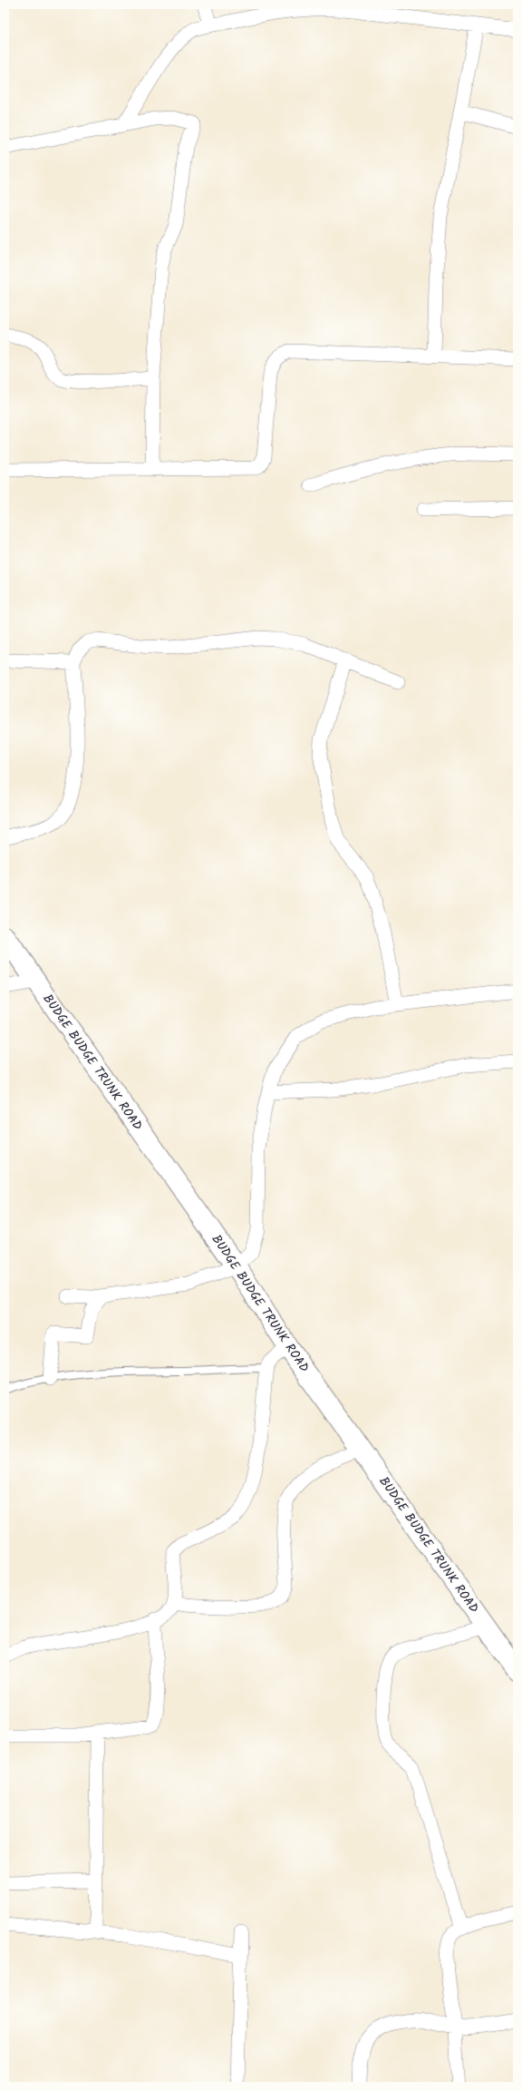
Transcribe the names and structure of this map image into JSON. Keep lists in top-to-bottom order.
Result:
{
  "streets": {
    "main road": ["BUDGE BUDGE TRUNK ROAD"]
  }
}
